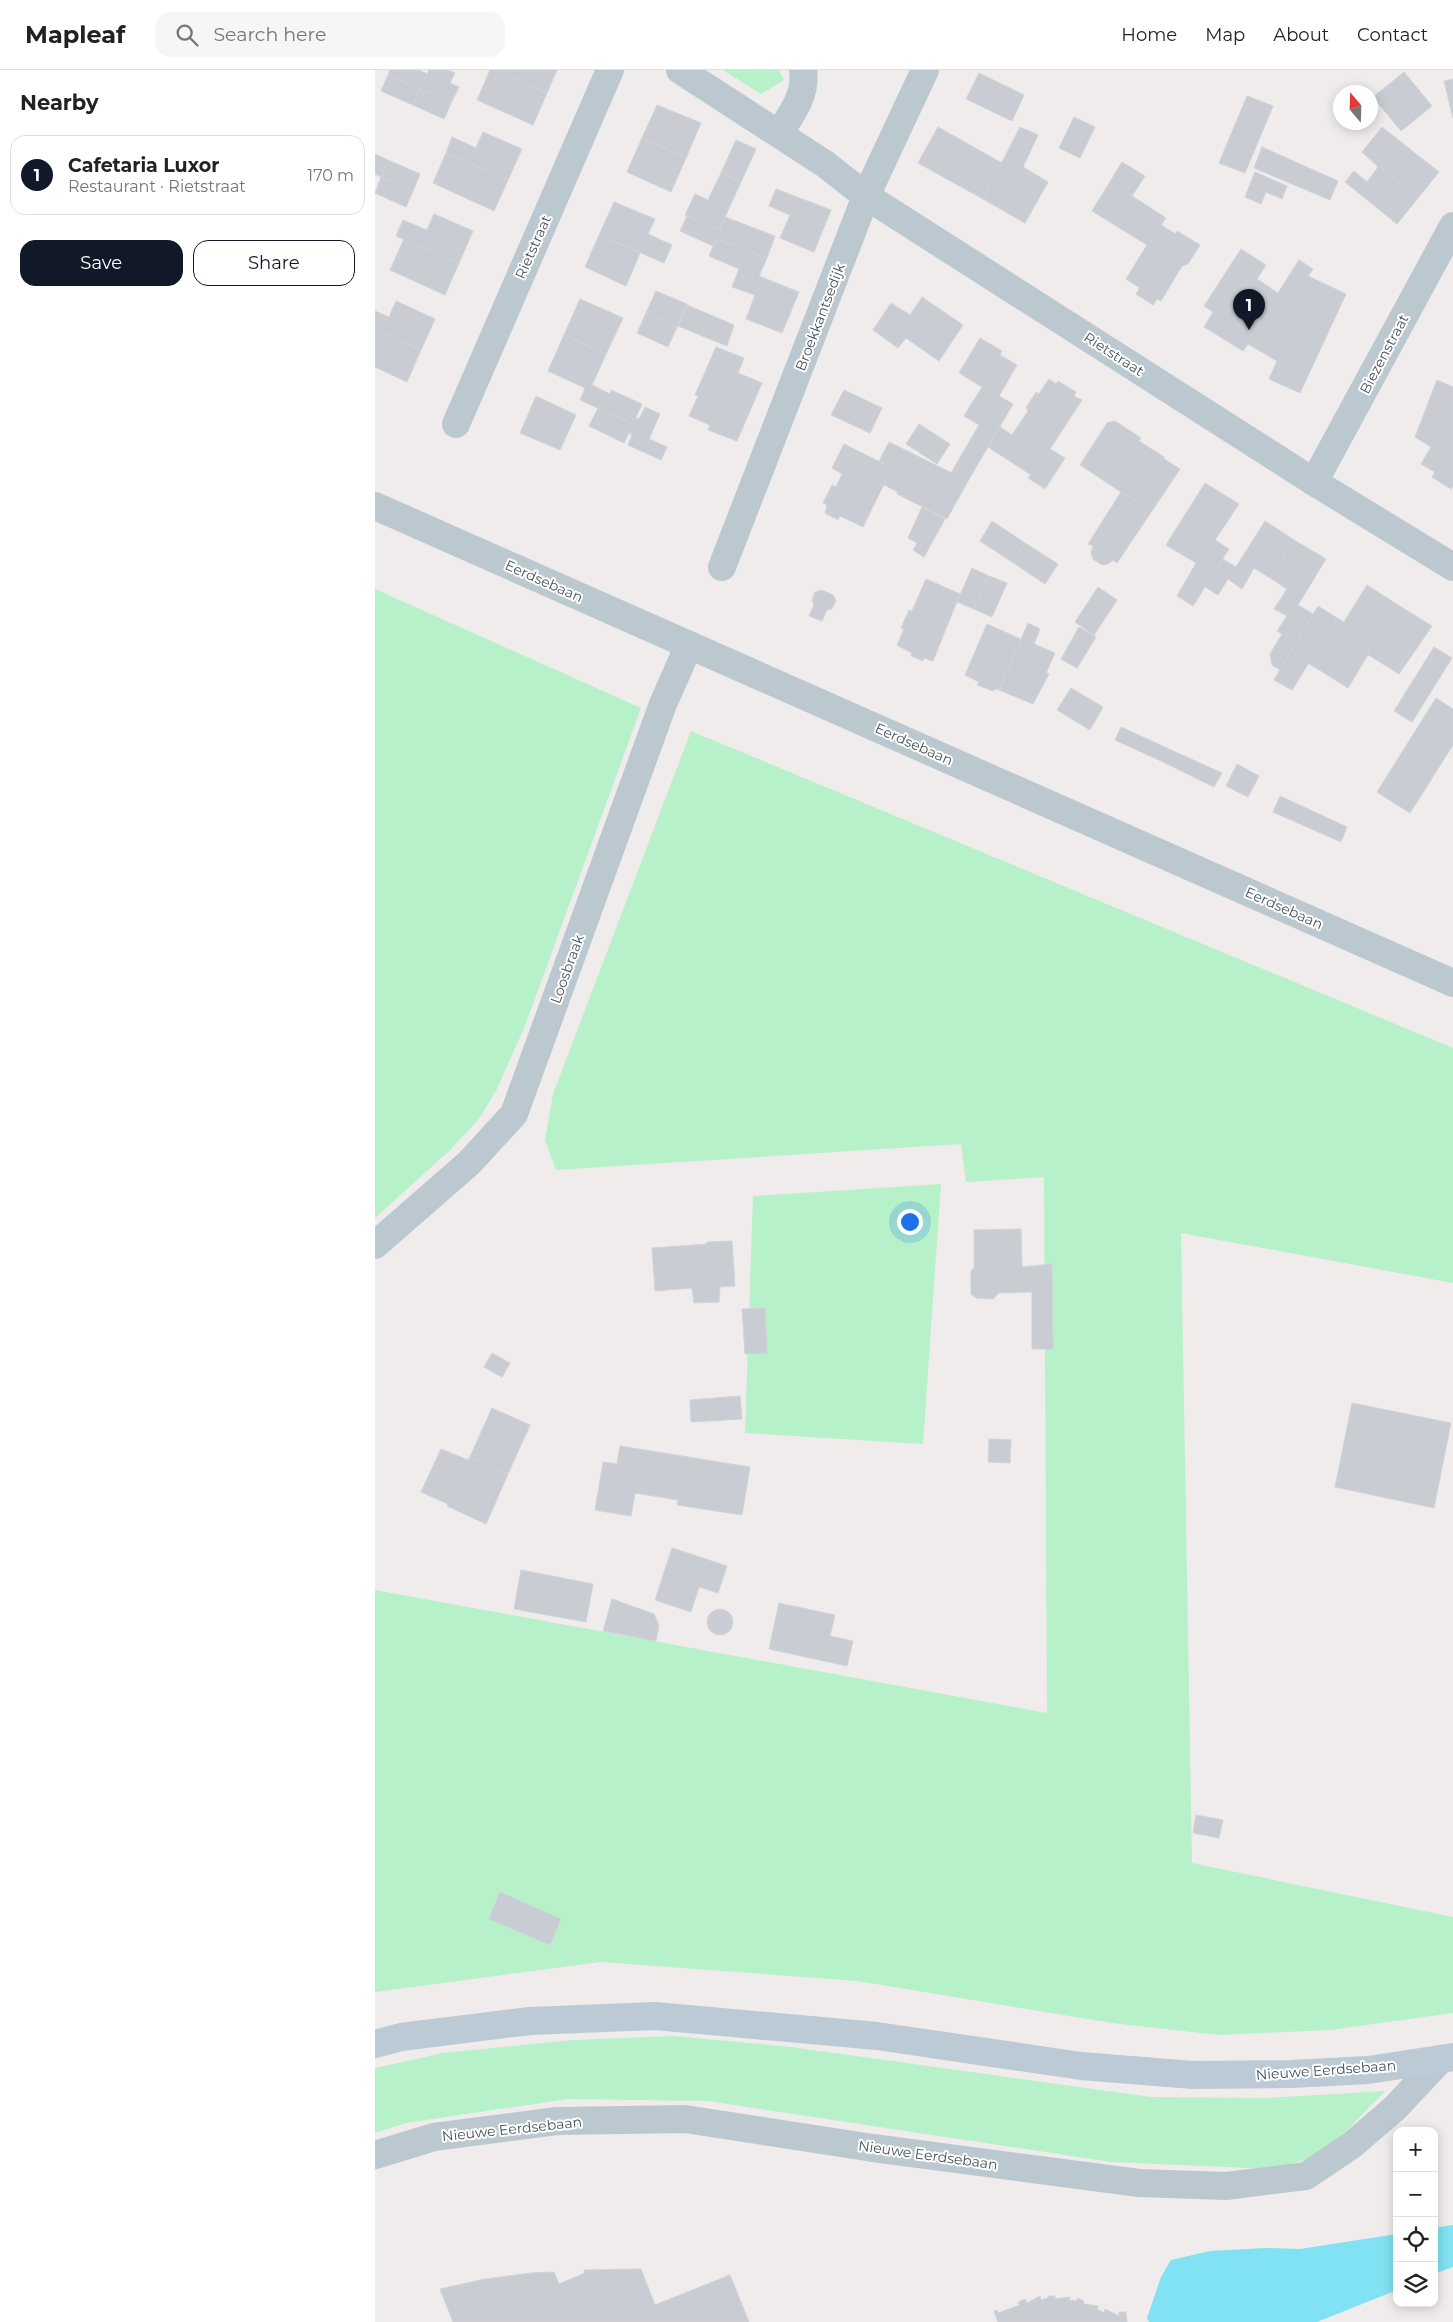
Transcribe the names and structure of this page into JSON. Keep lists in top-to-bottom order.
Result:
{
  "streets": {
    "main road": ["Nieuwe Eerdsebaan"],
    "street": [
      "Rietstraat",
      "Broekkantsedijk",
      "Biezenstraat",
      "Eerdsebaan",
      "Loosbraak"
    ]
  },
  "crossings": [
    ["Rietstraat", "Broekkantsedijk"],
    ["Rietstraat", "Biezenstraat"],
    ["Eerdsebaan", "Loosbraak"]
  ],
  "north": "top",
  "page": {
    "header": "Mapleaf",
    "search": "Search here",
    "nav": [
      "Home",
      "Map",
      "About",
      "Contact"
    ],
    "heading": "Nearby",
    "list": [
      {
        "mark": "1",
        "name": "Cafetaria Luxor",
        "note": "Restaurant · Rietstraat",
        "value": "170 m"
      }
    ],
    "buttons": ["Save", "Share"],
    "pins": "1",
    "map_buttons": ["+", "−"]
  }
}
